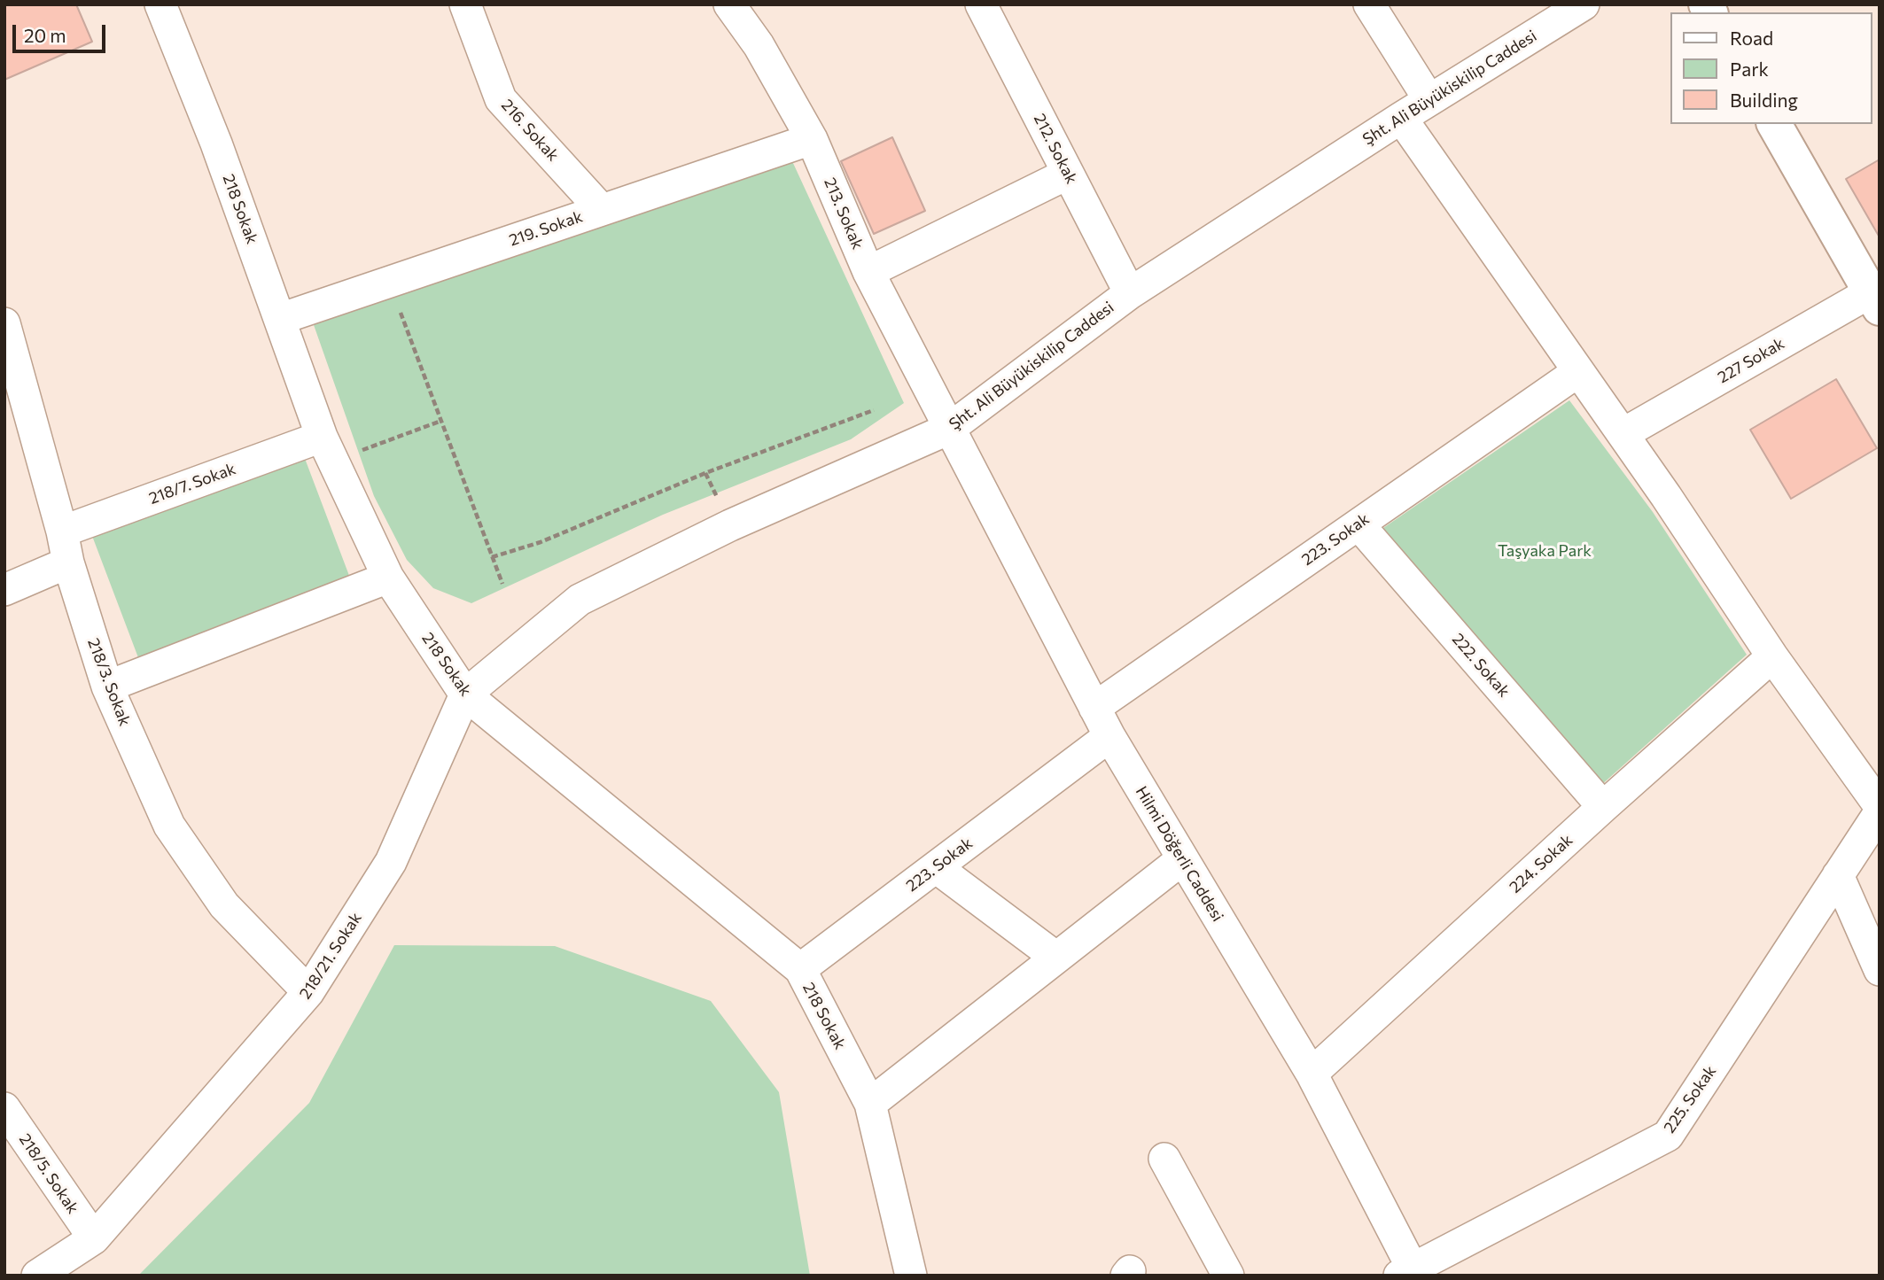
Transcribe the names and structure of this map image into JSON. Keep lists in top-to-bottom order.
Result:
{
  "streets": {
    "street": [
      "Şht. Ali Büyükiskilip Caddesi",
      "216. Sokak",
      "212. Sokak",
      "218 Sokak",
      "213. Sokak",
      "219. Sokak",
      "227 Sokak",
      "218/7. Sokak",
      "223. Sokak",
      "222. Sokak",
      "218/3. Sokak",
      "Hilmi Döğerli Caddesi",
      "224. Sokak",
      "218/21. Sokak",
      "225. Sokak",
      "218/5. Sokak"
    ]
  },
  "crossings": [
    ["Şht. Ali Büyükiskilip Caddesi", "212. Sokak"],
    ["Şht. Ali Büyükiskilip Caddesi", "218 Sokak"],
    ["Şht. Ali Büyükiskilip Caddesi", "213. Sokak"],
    ["Şht. Ali Büyükiskilip Caddesi", "Hilmi Döğerli Caddesi"],
    ["Şht. Ali Büyükiskilip Caddesi", "218/21. Sokak"],
    ["216. Sokak", "219. Sokak"],
    ["218 Sokak", "219. Sokak"],
    ["218 Sokak", "218/7. Sokak"],
    ["218 Sokak", "223. Sokak"],
    ["218 Sokak", "218/21. Sokak"],
    ["213. Sokak", "219. Sokak"],
    ["213. Sokak", "Hilmi Döğerli Caddesi"],
    ["218/7. Sokak", "218/3. Sokak"],
    ["223. Sokak", "222. Sokak"],
    ["223. Sokak", "Hilmi Döğerli Caddesi"],
    ["222. Sokak", "224. Sokak"],
    ["218/3. Sokak", "218/21. Sokak"],
    ["Hilmi Döğerli Caddesi", "224. Sokak"],
    ["Hilmi Döğerli Caddesi", "225. Sokak"],
    ["218/21. Sokak", "218/5. Sokak"]
  ],
  "parks": ["Taşyaka Park"],
  "legend": ["Road", "Park", "Building"],
  "scale_bar": "20 m"
}
